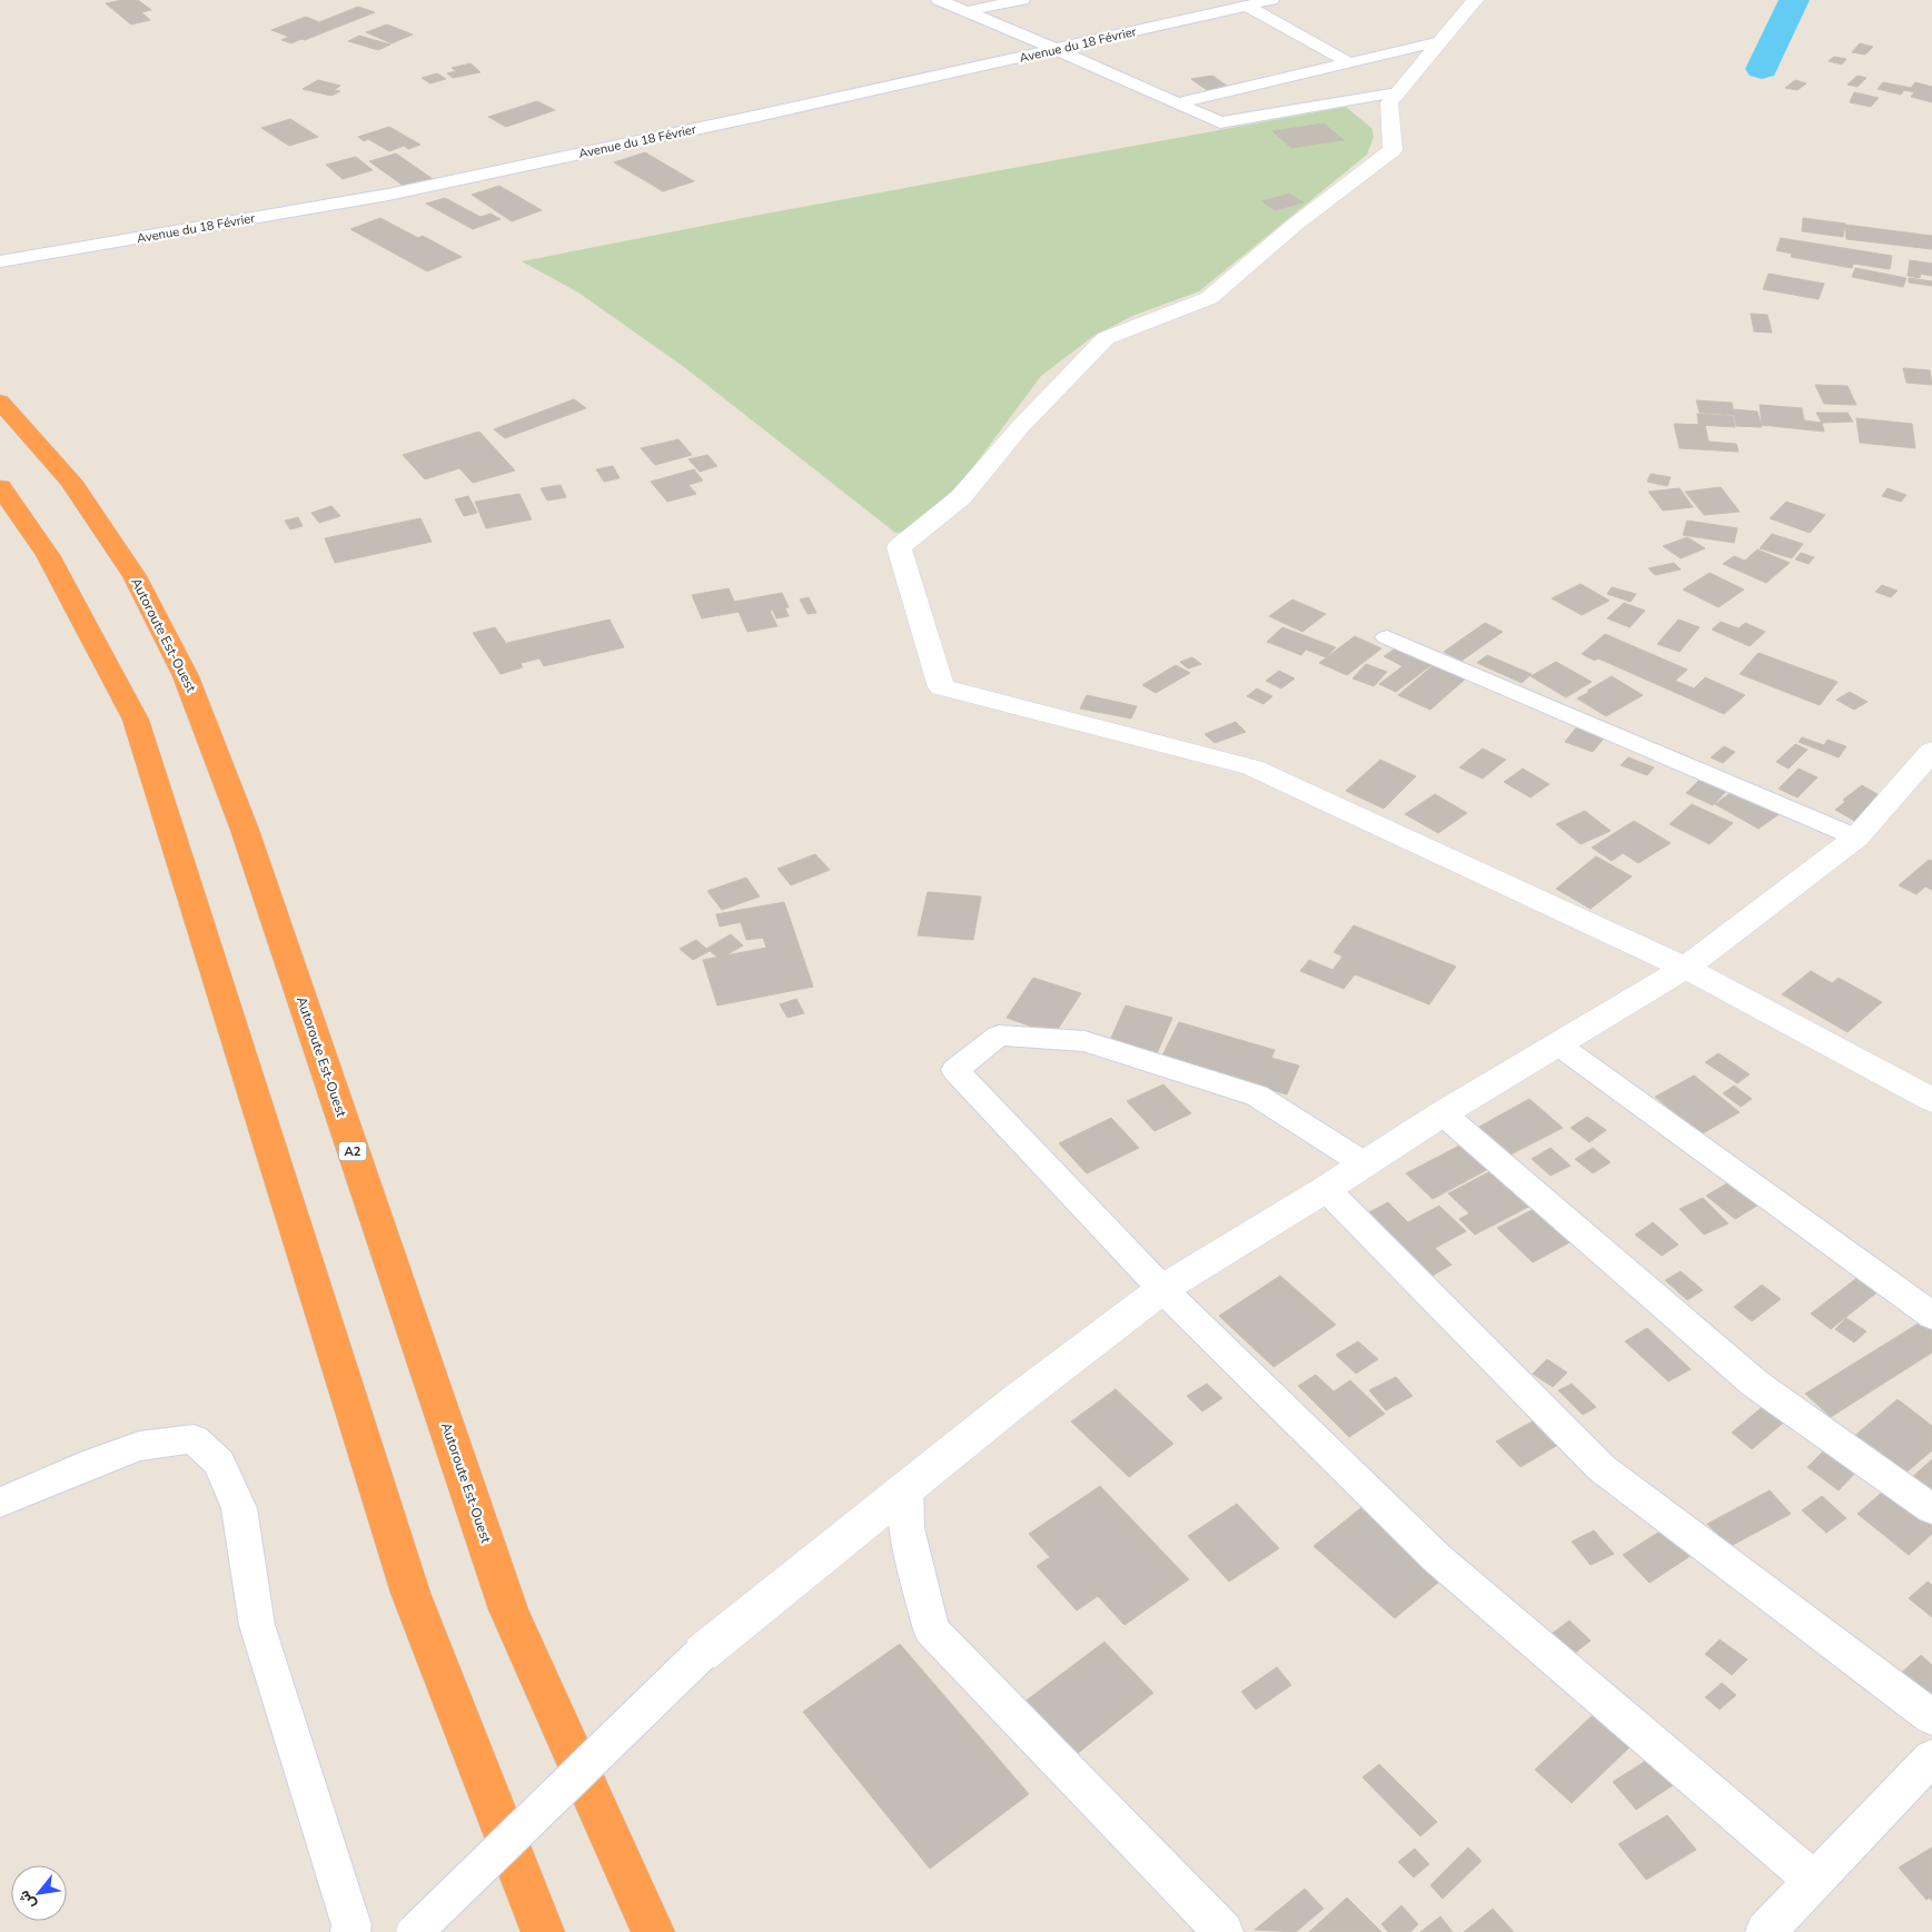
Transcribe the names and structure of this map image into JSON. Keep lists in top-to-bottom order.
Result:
{
  "streets": {
    "highway": ["Autoroute Est-Ouest", "A2"],
    "street": ["Avenue du 18 Février"]
  },
  "north": "bottom left"
}
